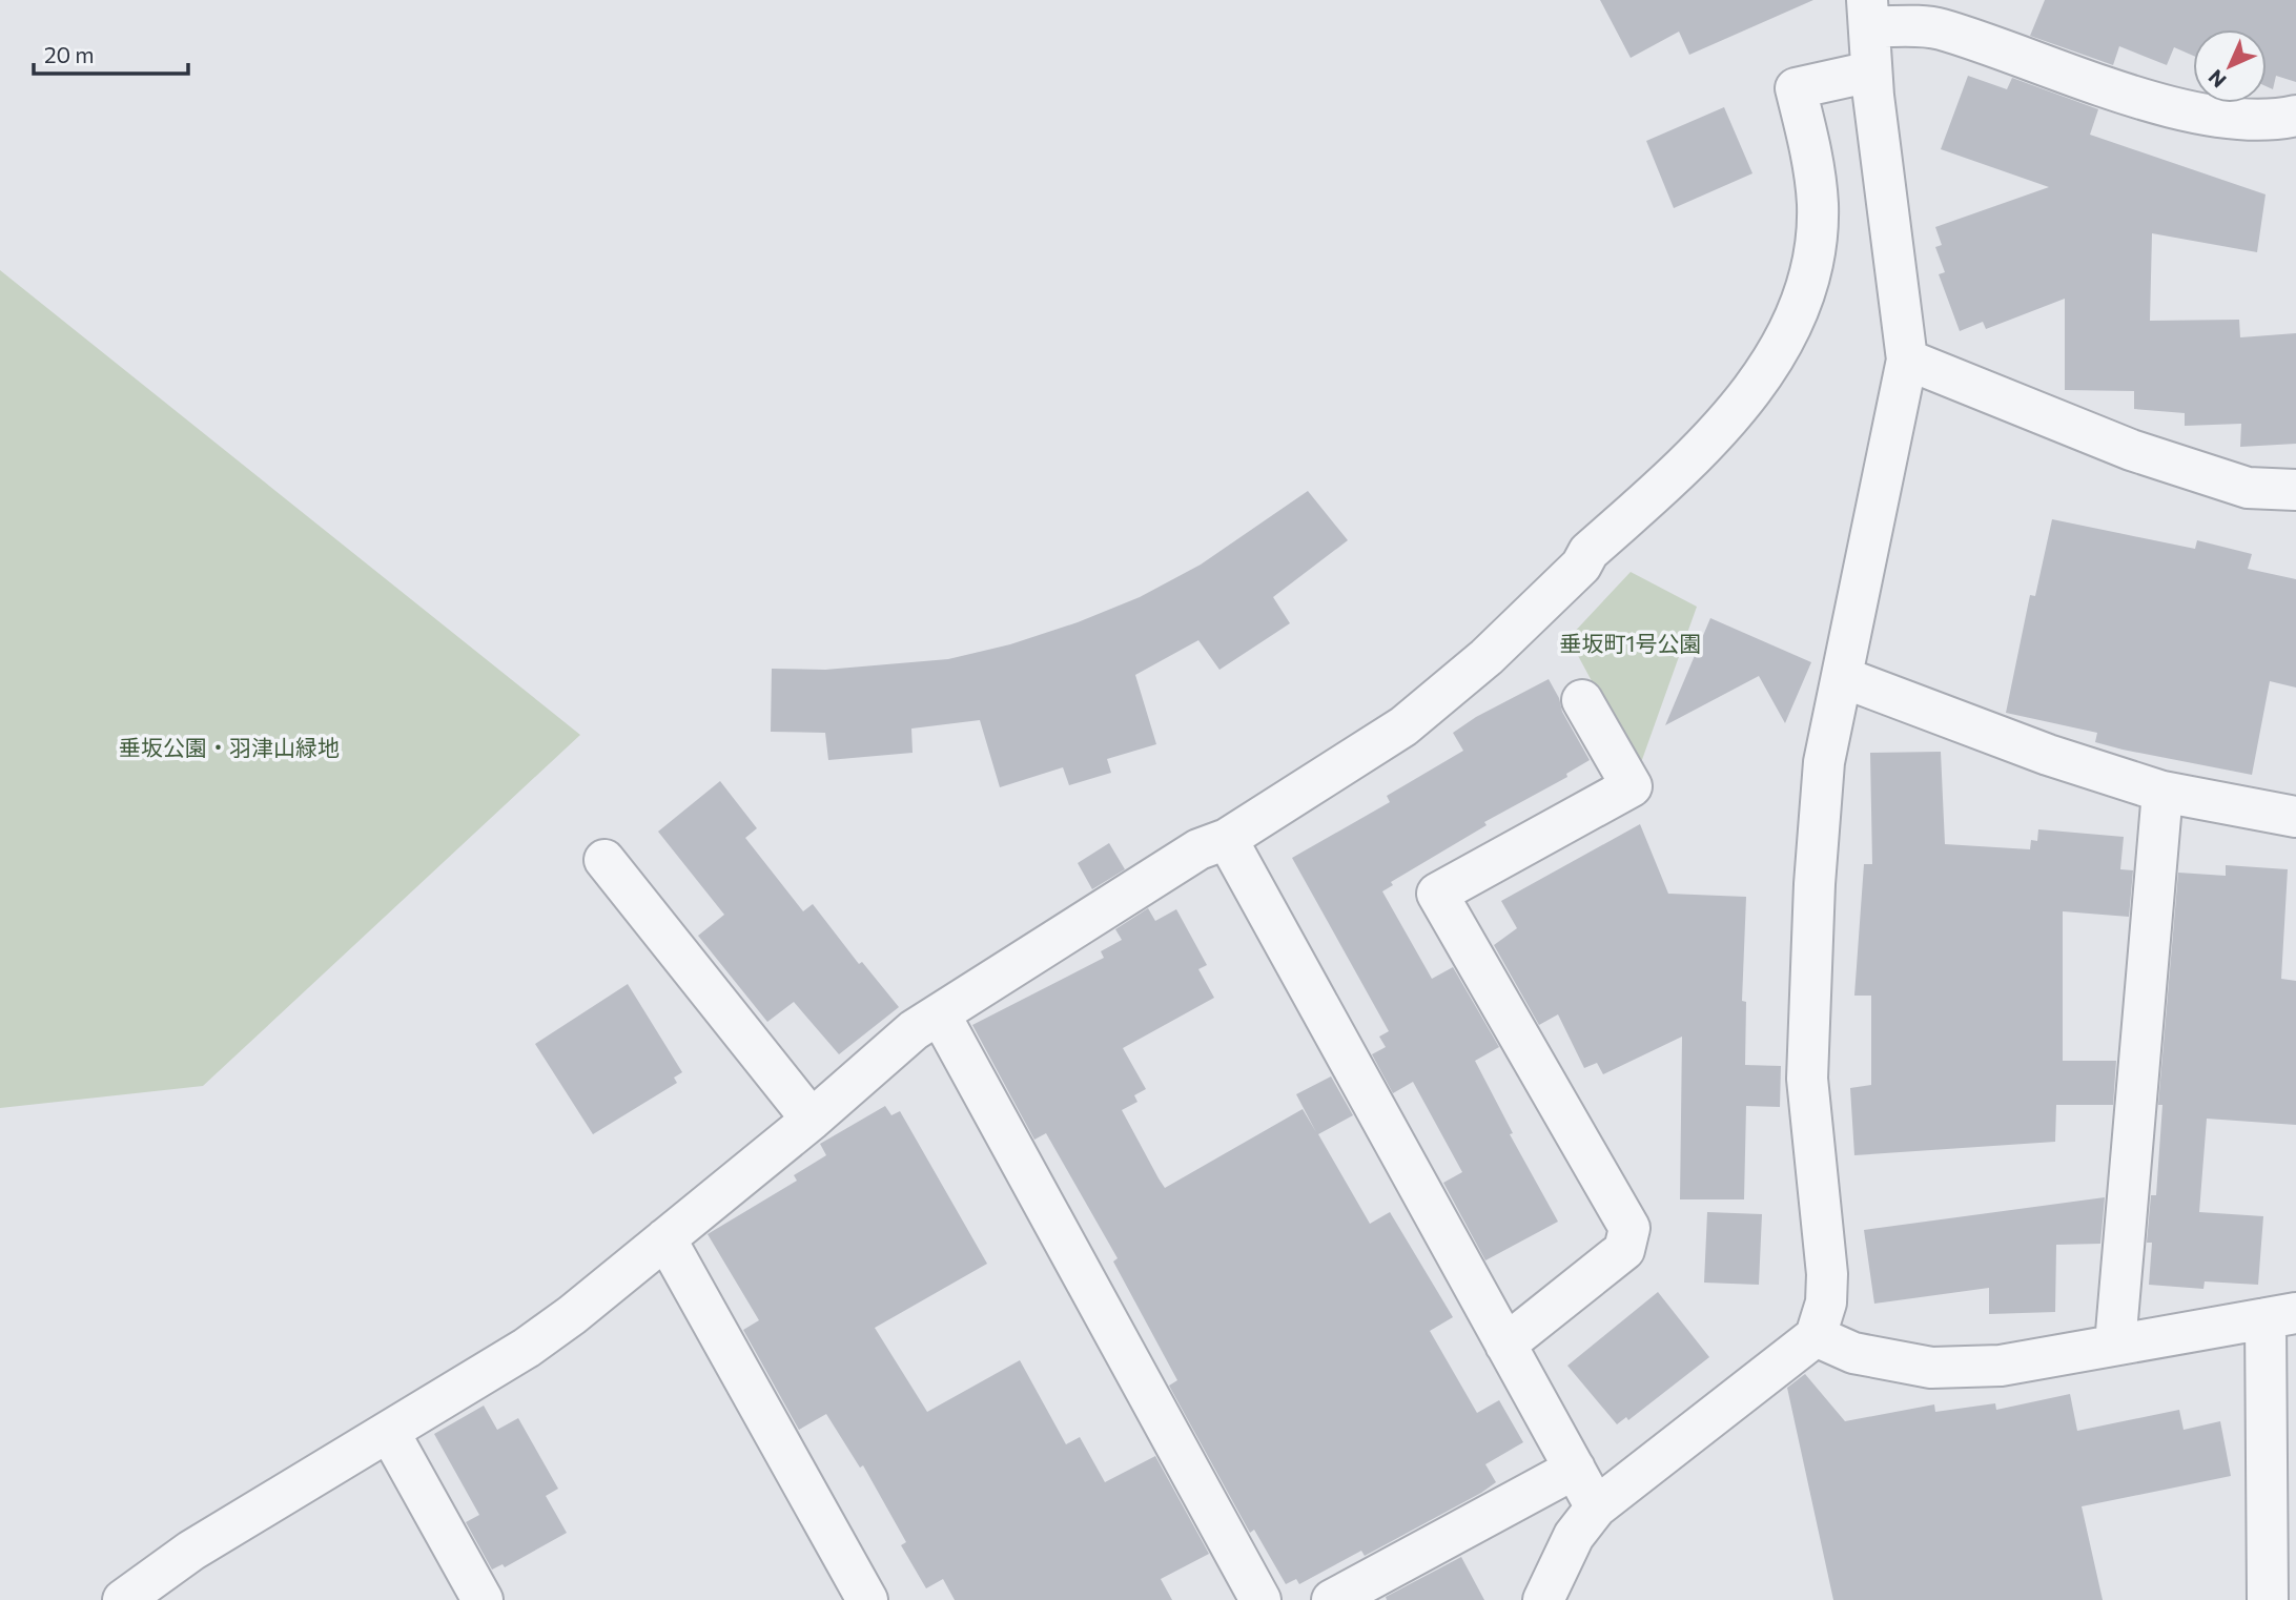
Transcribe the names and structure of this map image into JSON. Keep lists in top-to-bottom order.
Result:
{
  "parks": ["垂坂町1号公園", "垂坂公園・羽津山緑地"],
  "scale_bar": "20 m",
  "north": "bottom left"
}
